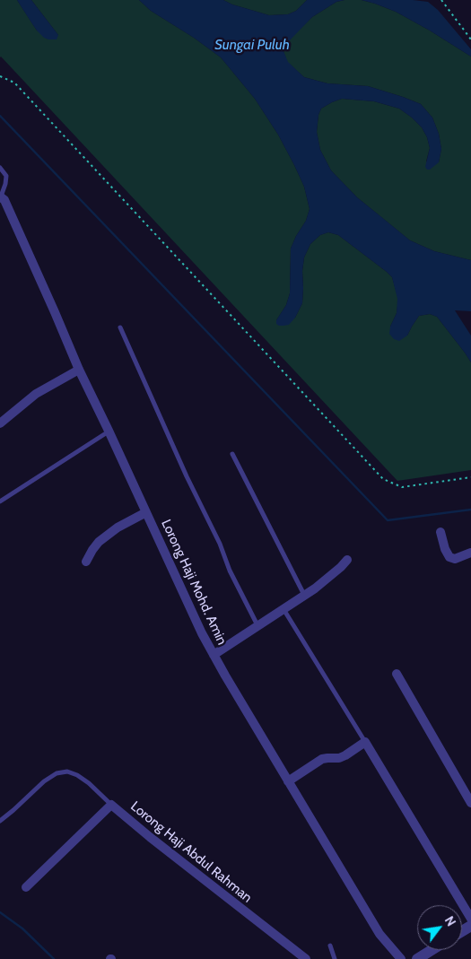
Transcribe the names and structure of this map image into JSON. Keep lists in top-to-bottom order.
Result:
{
  "streets": {
    "street": ["Lorong Haji Mohd. Amin", "Lorong Haji Abdul Rahman"]
  },
  "water": ["Sungai Puluh"],
  "north": "top right"
}
